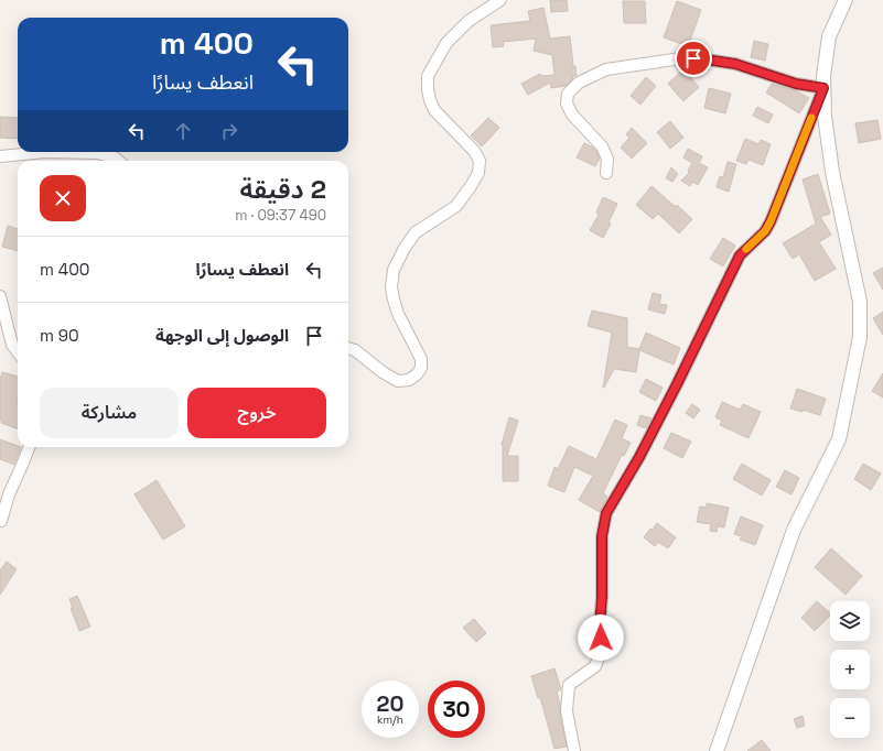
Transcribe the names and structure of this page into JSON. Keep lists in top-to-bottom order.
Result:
{
  "page": {
    "turn": ["400 m", "انعطف يسارًا"],
    "heading": ["2 دقيقة", "490 m · 09:37"],
    "list": [
      {
        "name": "انعطف يسارًا",
        "value": "400 m"
      },
      {
        "name": "الوصول إلى الوجهة",
        "value": "90 m"
      }
    ],
    "buttons": ["خروج", "مشاركة"],
    "map_buttons": ["+", "−"],
    "speed": "20 km/h",
    "limit": "30"
  }
}
